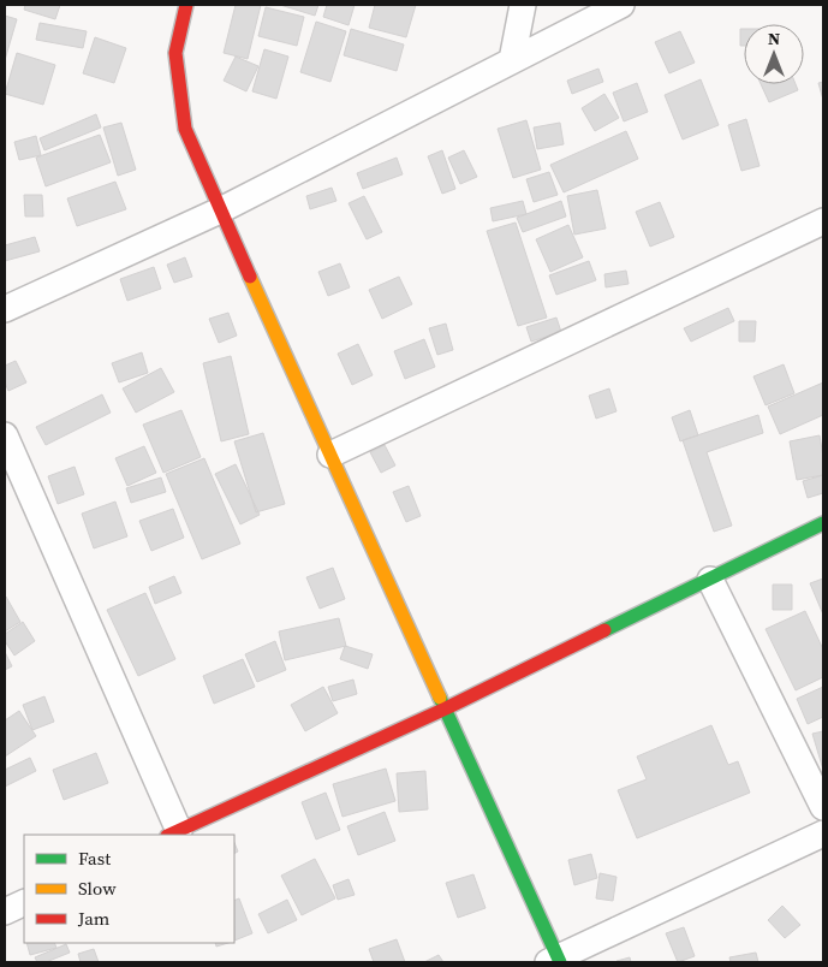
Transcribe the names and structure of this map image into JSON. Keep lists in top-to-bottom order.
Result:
{
  "legend": ["Fast", "Slow", "Jam"],
  "north": "top"
}
